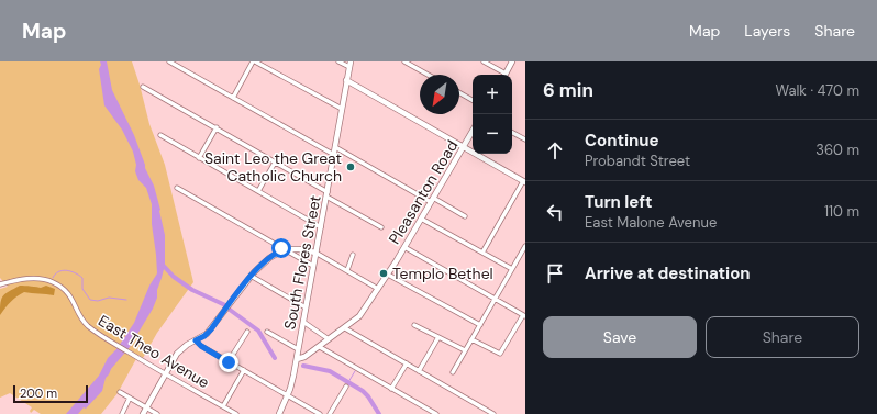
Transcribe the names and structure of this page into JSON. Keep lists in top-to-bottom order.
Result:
{
  "streets": {
    "main road": ["Pleasanton Road", "South Flores Street"],
    "street": ["East Theo Avenue"]
  },
  "crossings": [
    ["Pleasanton Road", "South Flores Street"]
  ],
  "places": ["Saint Leo the Great Catholic Church", "Templo Bethel"],
  "scale_bar": "200 m",
  "north": "bottom left",
  "page": {
    "header": "Map",
    "nav": ["Map", "Layers", "Share"],
    "heading": ["6 min", "Walk · 470 m"],
    "map_buttons": ["+", "−"],
    "list": [
      ["Continue", "Probandt Street", "360 m"],
      ["Turn left", "East Malone Avenue", "110 m"],
      "Arrive at destination"
    ],
    "buttons": ["Save", "Share"],
    "scale": "200 m"
  }
}
